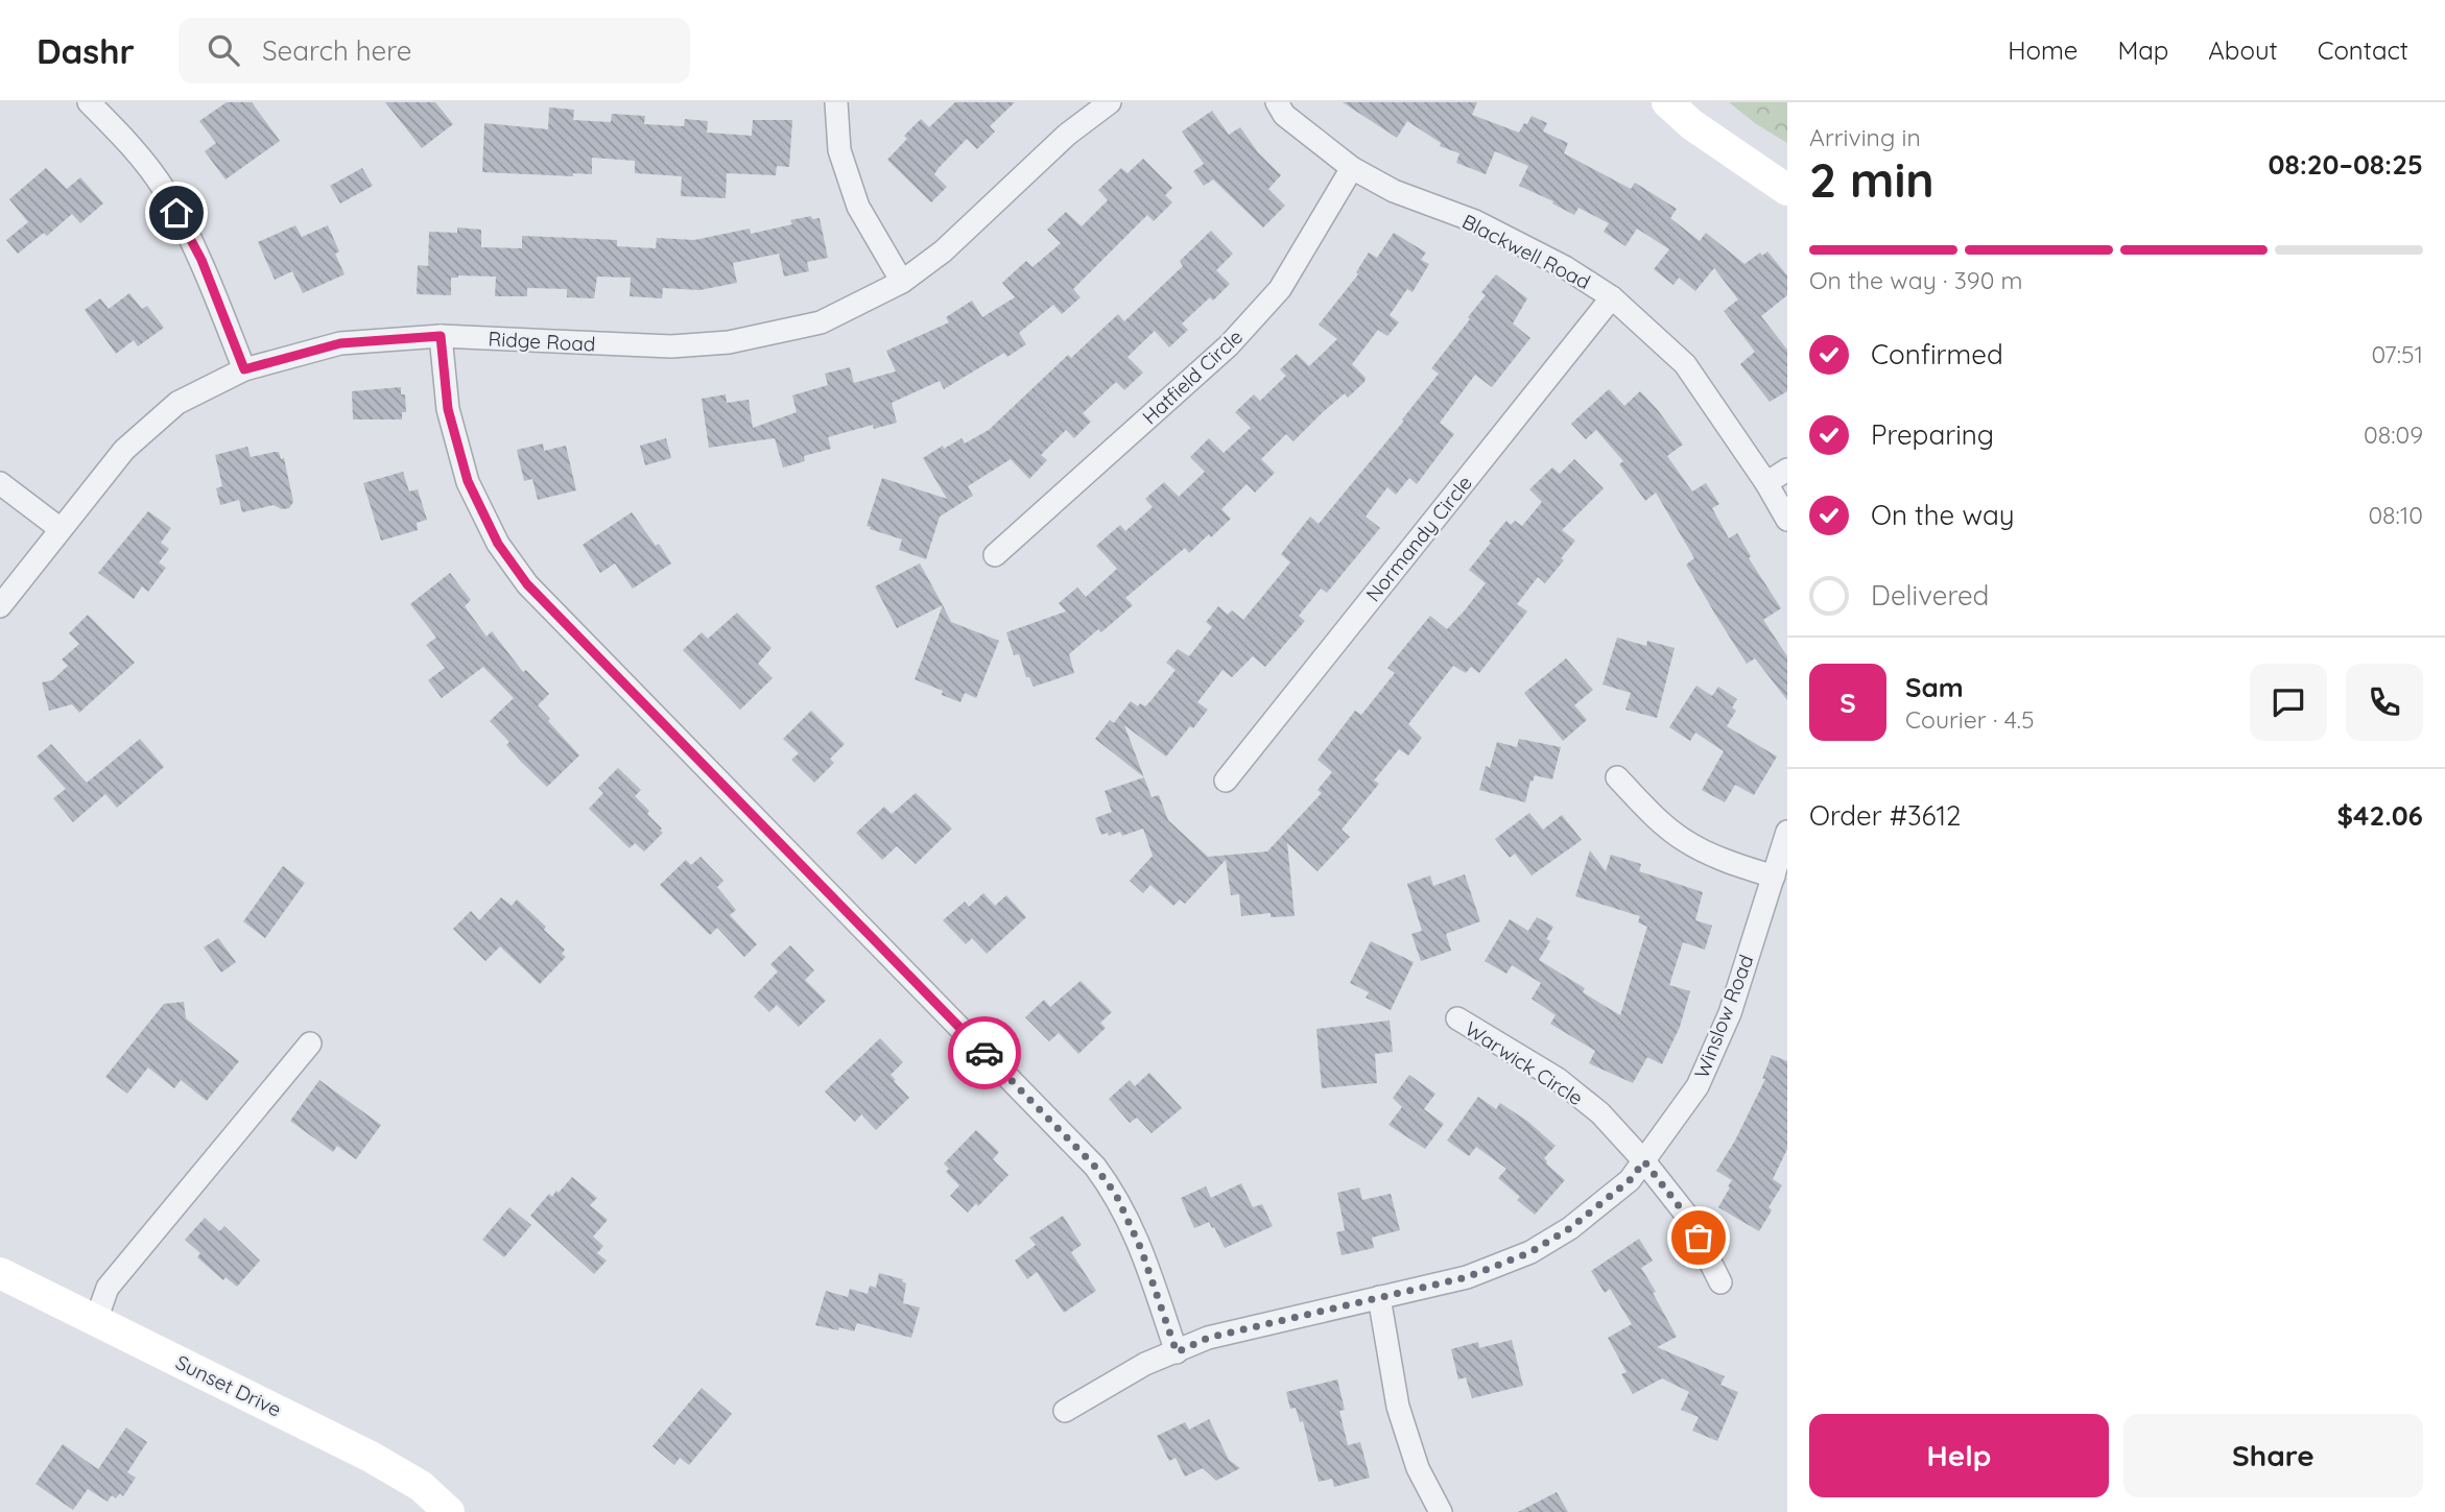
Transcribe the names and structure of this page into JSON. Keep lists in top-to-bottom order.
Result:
{
  "streets": {
    "main road": ["Sunset Drive"],
    "street": [
      "Blackwell Road",
      "Ridge Road",
      "Hatfield Circle",
      "Normandy Circle",
      "Winslow Road",
      "Warwick Circle"
    ]
  },
  "crossings": [
    ["Blackwell Road", "Hatfield Circle"],
    ["Blackwell Road", "Normandy Circle"],
    ["Winslow Road", "Warwick Circle"]
  ],
  "page": {
    "header": "Dashr",
    "search": "Search here",
    "nav": [
      "Home",
      "Map",
      "About",
      "Contact"
    ],
    "heading": ["2 min", "Arriving in", "08:20–08:25"],
    "panel": [
      "Sam",
      "Courier · 4.5",
      "Order #3612",
      "$42.06"
    ],
    "bar": "On the way · 390 m",
    "list": [
      ["Confirmed", "07:51"],
      ["Preparing", "08:09"],
      ["On the way", "08:10"],
      "Delivered"
    ],
    "round": "S",
    "buttons": ["Help", "Share"]
  }
}
